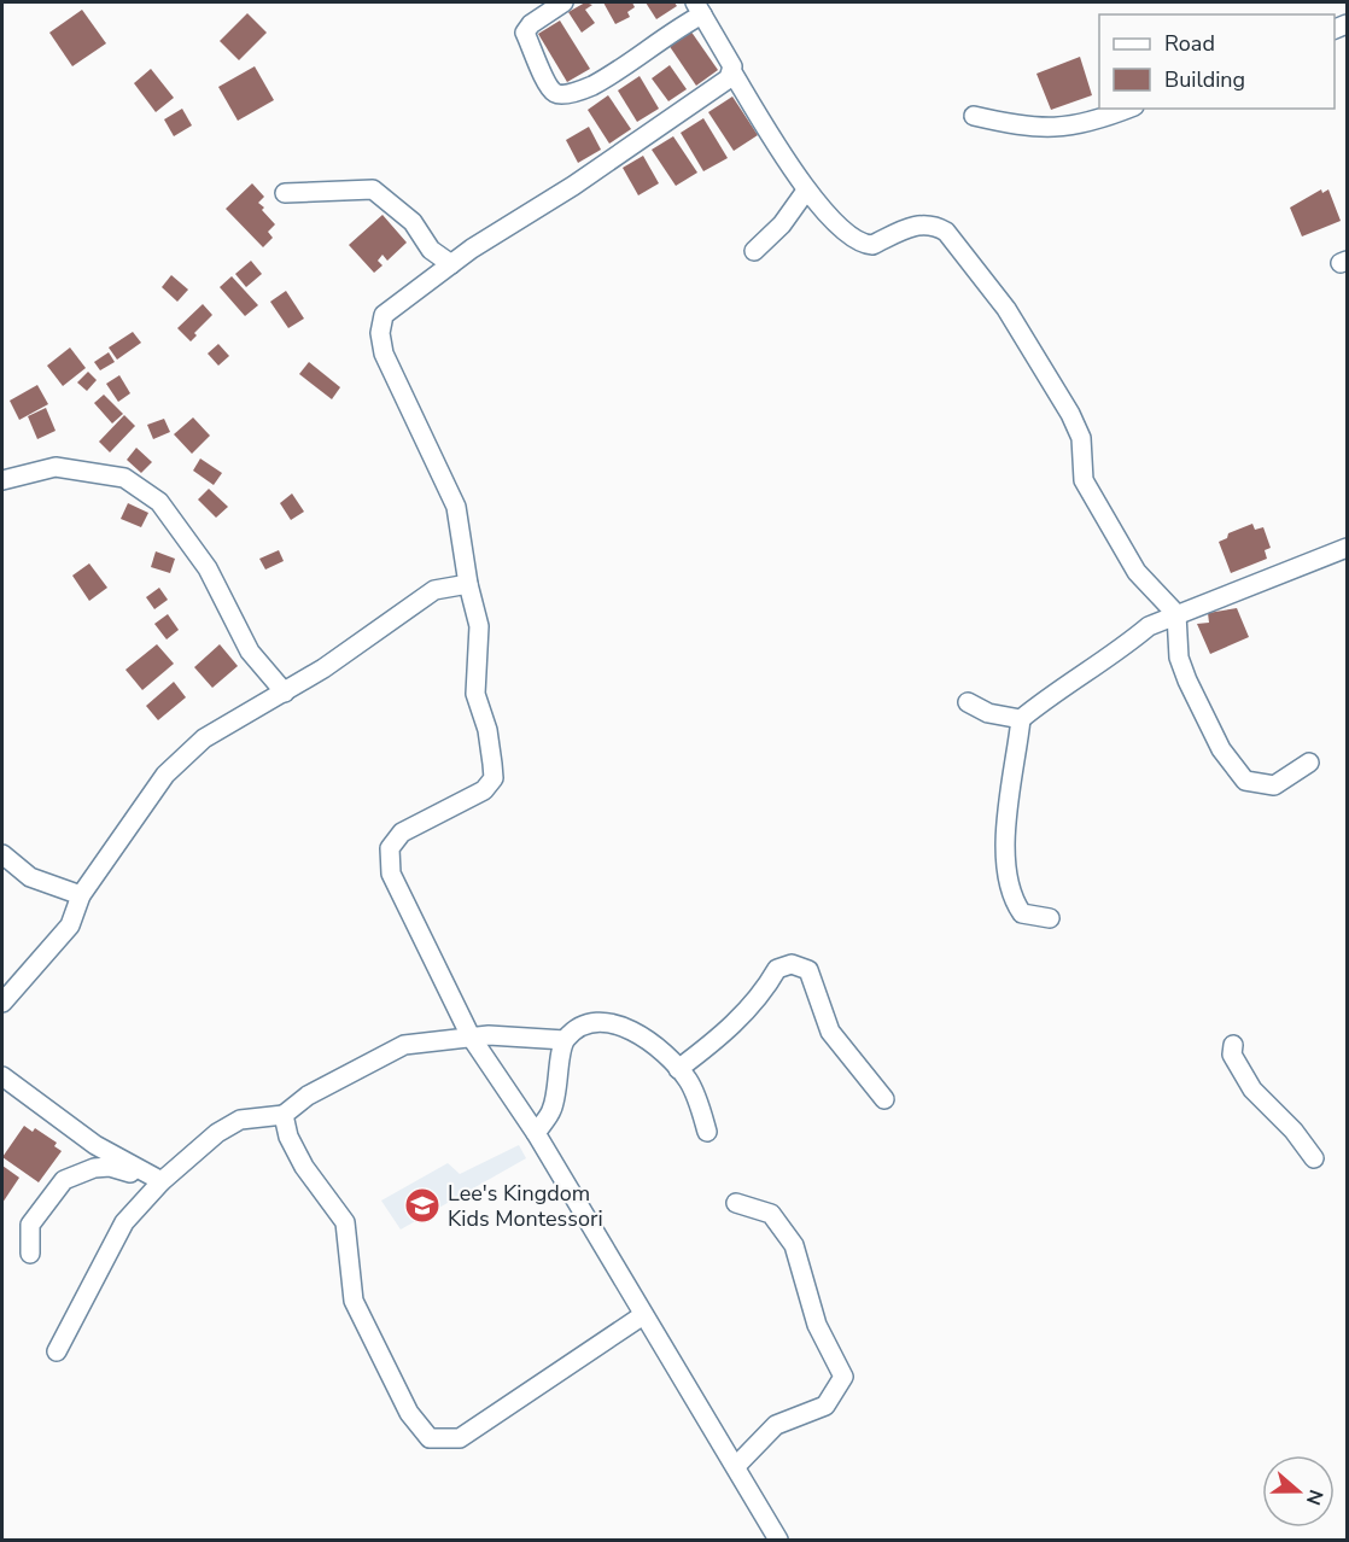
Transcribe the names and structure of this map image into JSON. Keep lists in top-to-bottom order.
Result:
{
  "places": {
    "school or university": ["Lee's Kingdom Kids Montessori"]
  },
  "legend": ["Road", "Building"],
  "north": "right"
}
